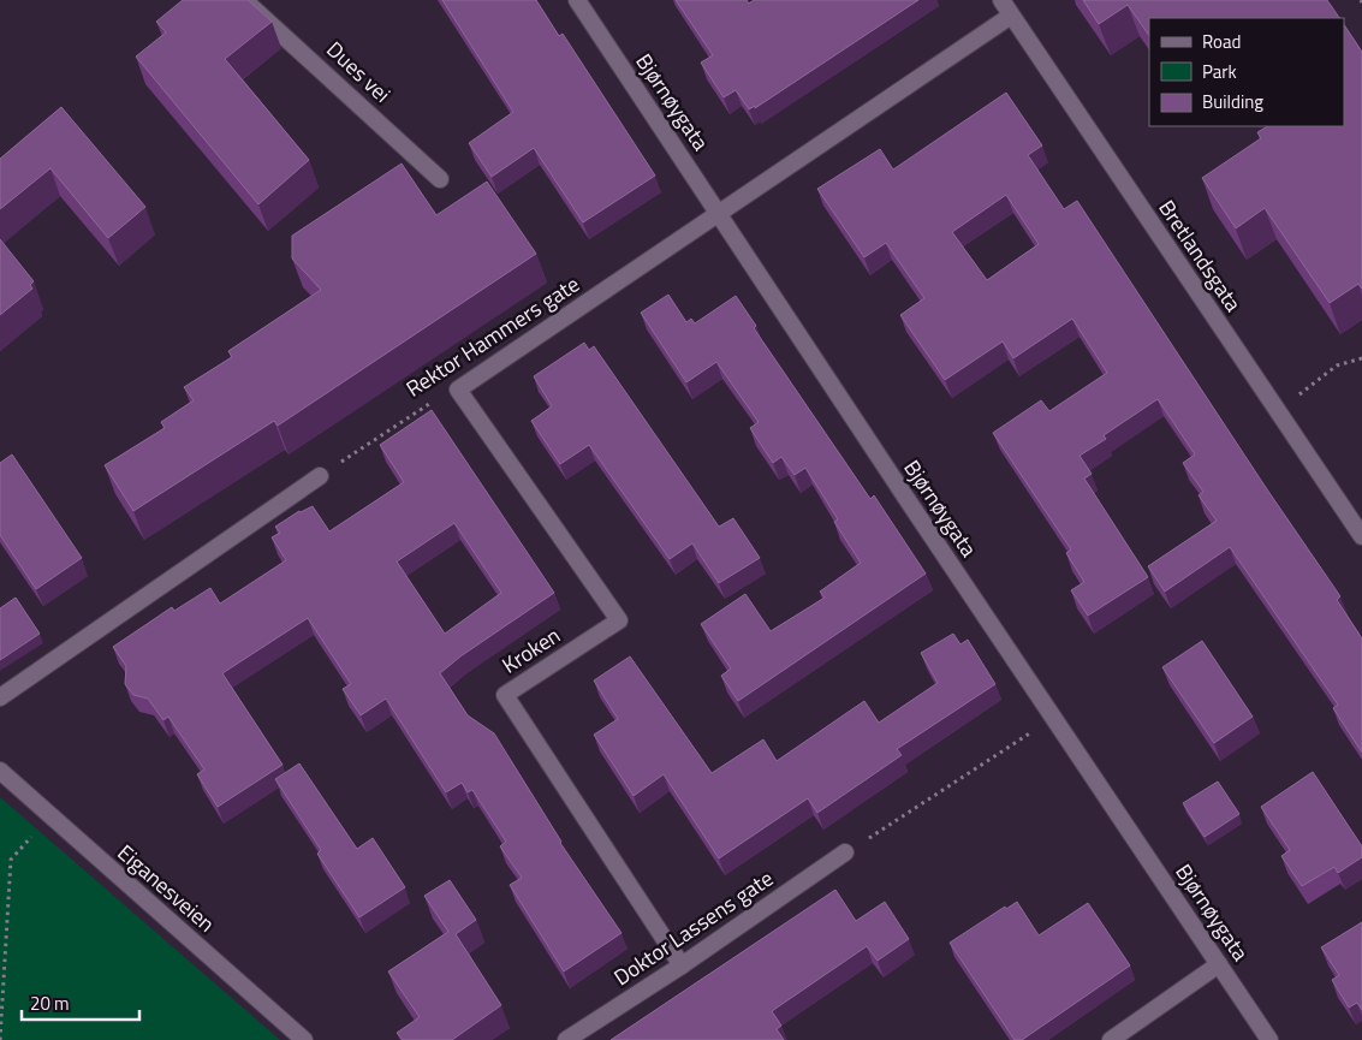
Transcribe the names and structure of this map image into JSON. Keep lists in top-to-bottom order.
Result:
{
  "streets": {
    "street": [
      "Dues vei",
      "Bjørnøygata",
      "Bretlandsgata",
      "Rektor Hammers gate",
      "Kroken",
      "Eiganesveien",
      "Doktor Lassens gate"
    ]
  },
  "crossings": [
    ["Bjørnøygata", "Rektor Hammers gate"],
    ["Bretlandsgata", "Rektor Hammers gate"],
    ["Rektor Hammers gate", "Kroken"],
    ["Kroken", "Doktor Lassens gate"]
  ],
  "legend": ["Road", "Park", "Building"],
  "scale_bar": "20 m"
}
